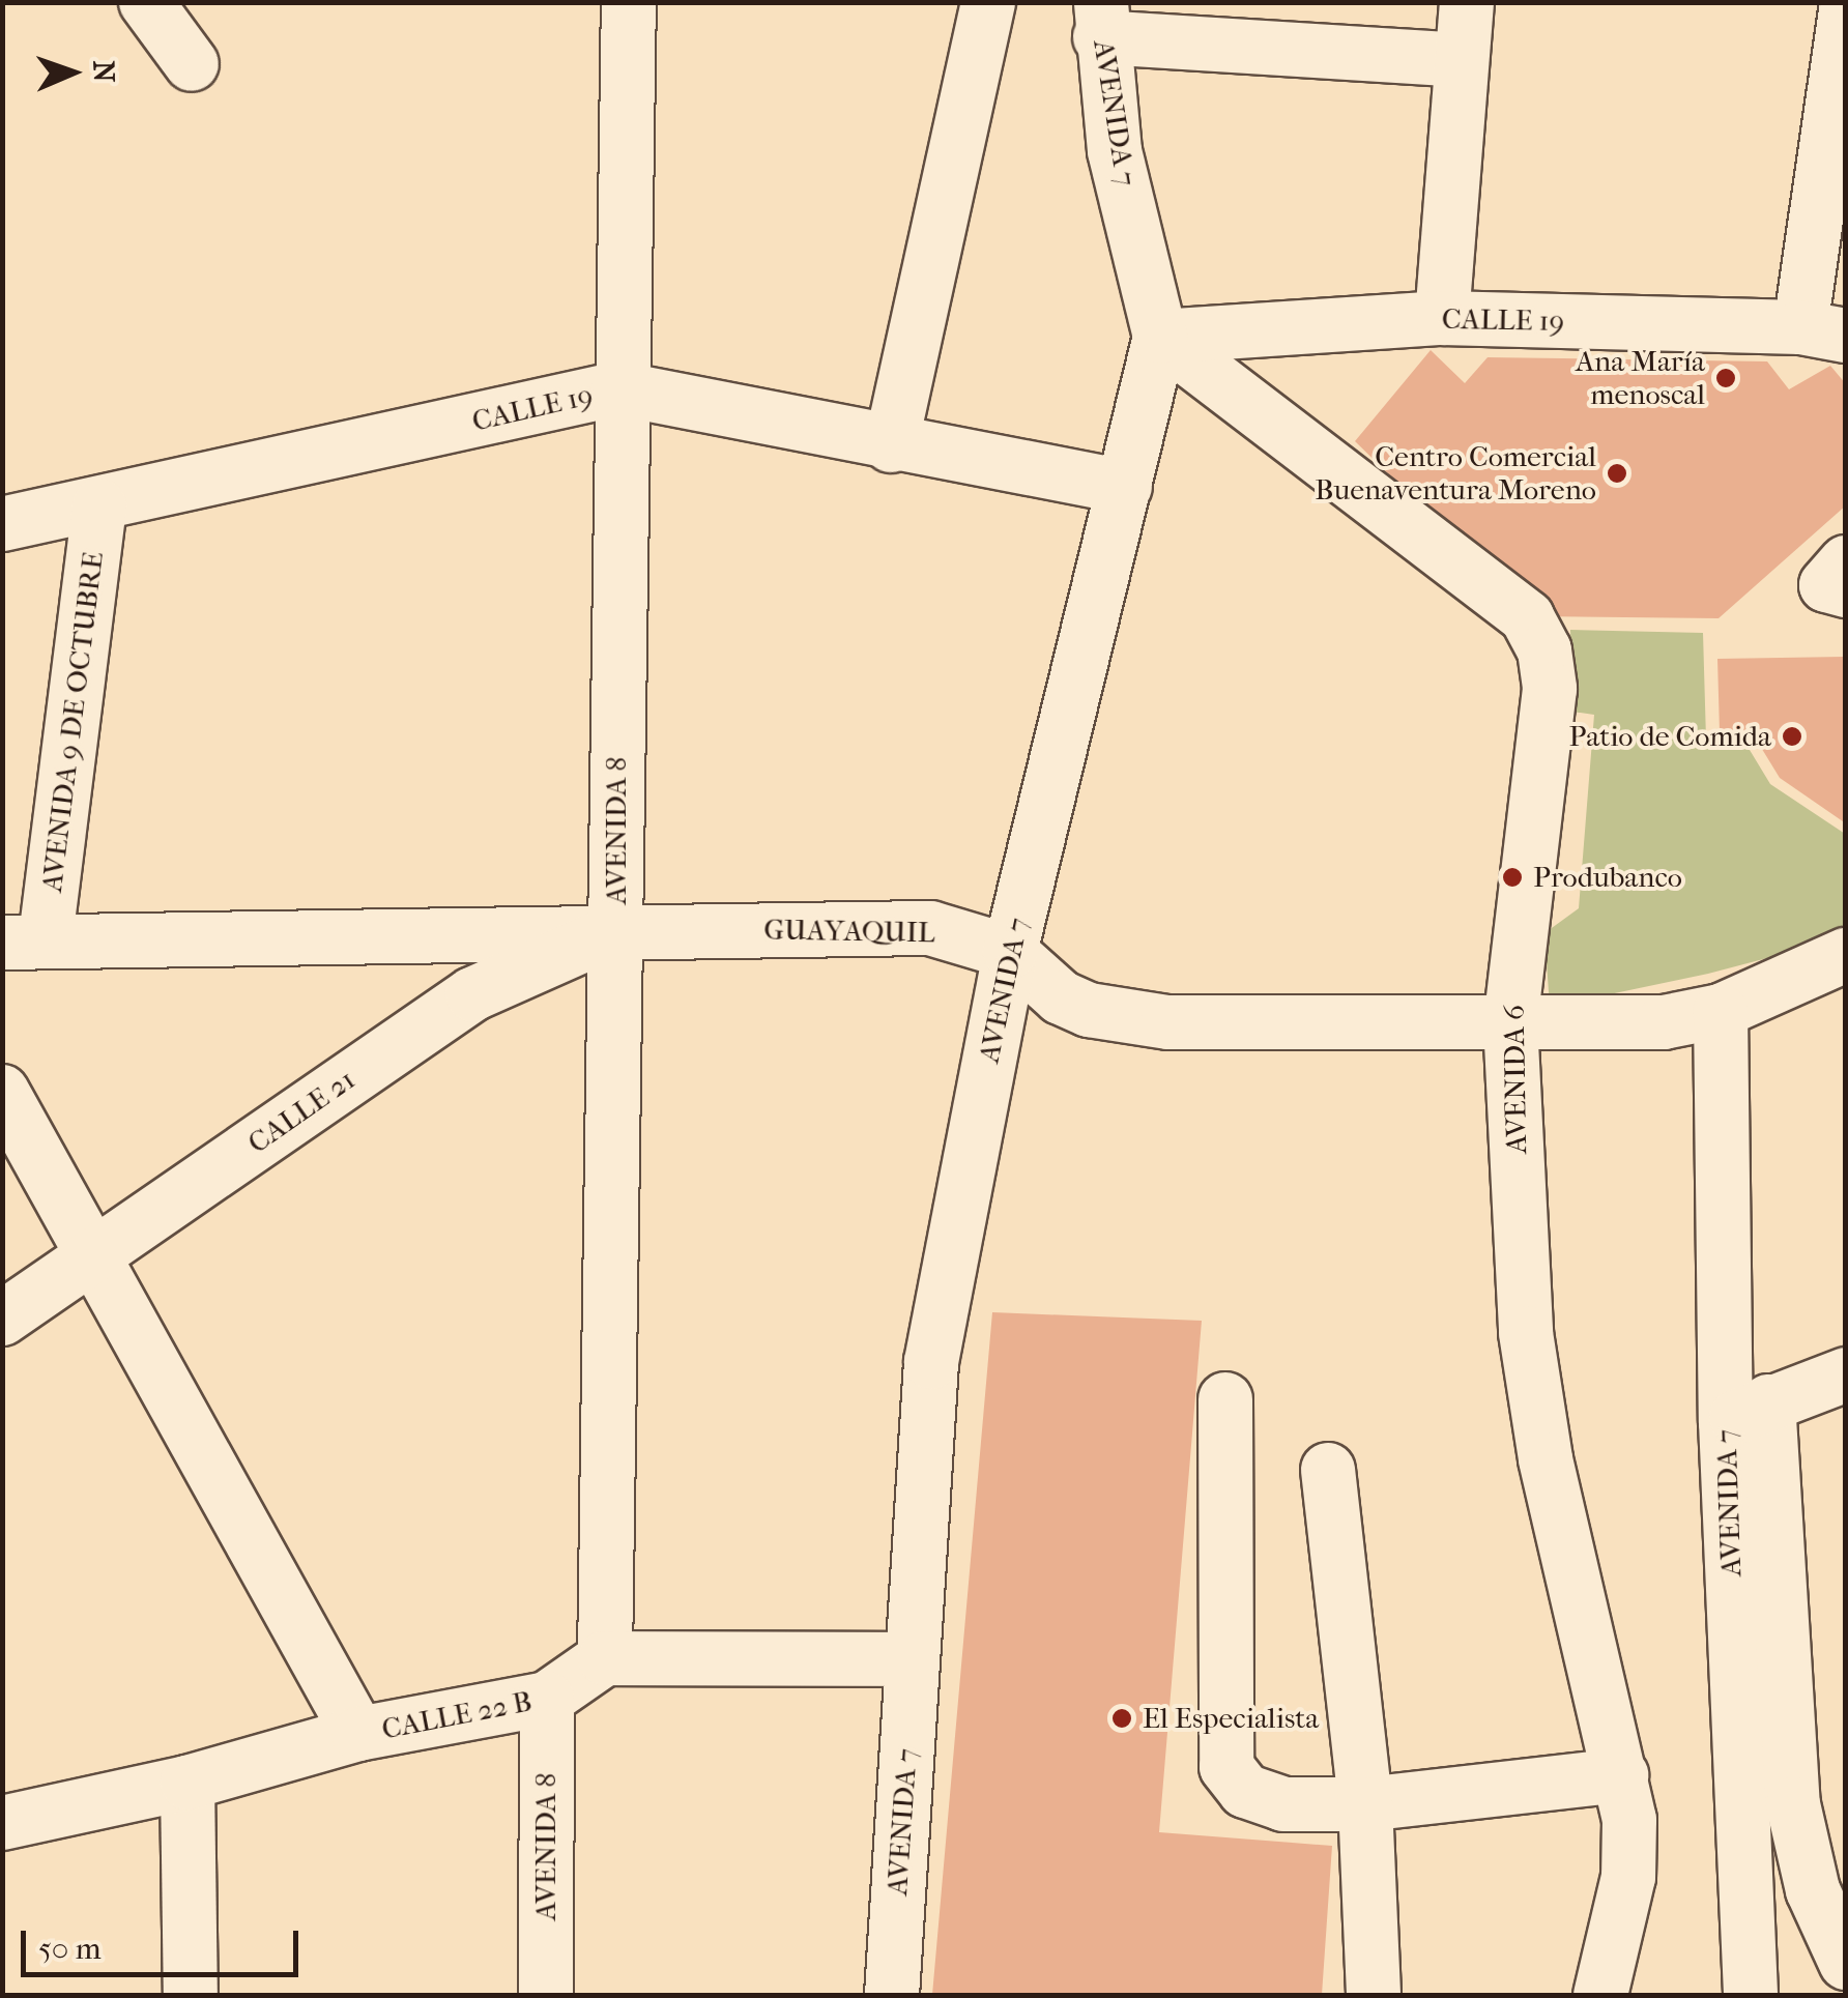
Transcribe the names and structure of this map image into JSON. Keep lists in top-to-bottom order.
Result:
{
  "streets": {
    "street": [
      "AVENIDA 7",
      "CALLE 19",
      "AVENIDA 9 DE OCTUBRE",
      "AVENIDA 8",
      "GUAYAQUIL",
      "AVENIDA 6",
      "CALLE 21",
      "CALLE 22 B"
    ]
  },
  "crossings": [
    ["AVENIDA 7", "CALLE 19"],
    ["AVENIDA 7", "GUAYAQUIL"],
    ["AVENIDA 7", "AVENIDA 6"],
    ["CALLE 19", "AVENIDA 9 DE OCTUBRE"],
    ["CALLE 19", "AVENIDA 8"],
    ["CALLE 19", "AVENIDA 6"],
    ["AVENIDA 9 DE OCTUBRE", "GUAYAQUIL"],
    ["AVENIDA 8", "GUAYAQUIL"],
    ["AVENIDA 8", "CALLE 21"],
    ["AVENIDA 8", "CALLE 22 B"],
    ["GUAYAQUIL", "AVENIDA 6"],
    ["GUAYAQUIL", "CALLE 21"]
  ],
  "places": [
    "Ana María menoscal",
    "Centro Comercial Buenaventura Moreno",
    "Patio de Comida",
    "Produbanco",
    "El Especialista"
  ],
  "scale_bar": "50 m",
  "north": "right"
}
